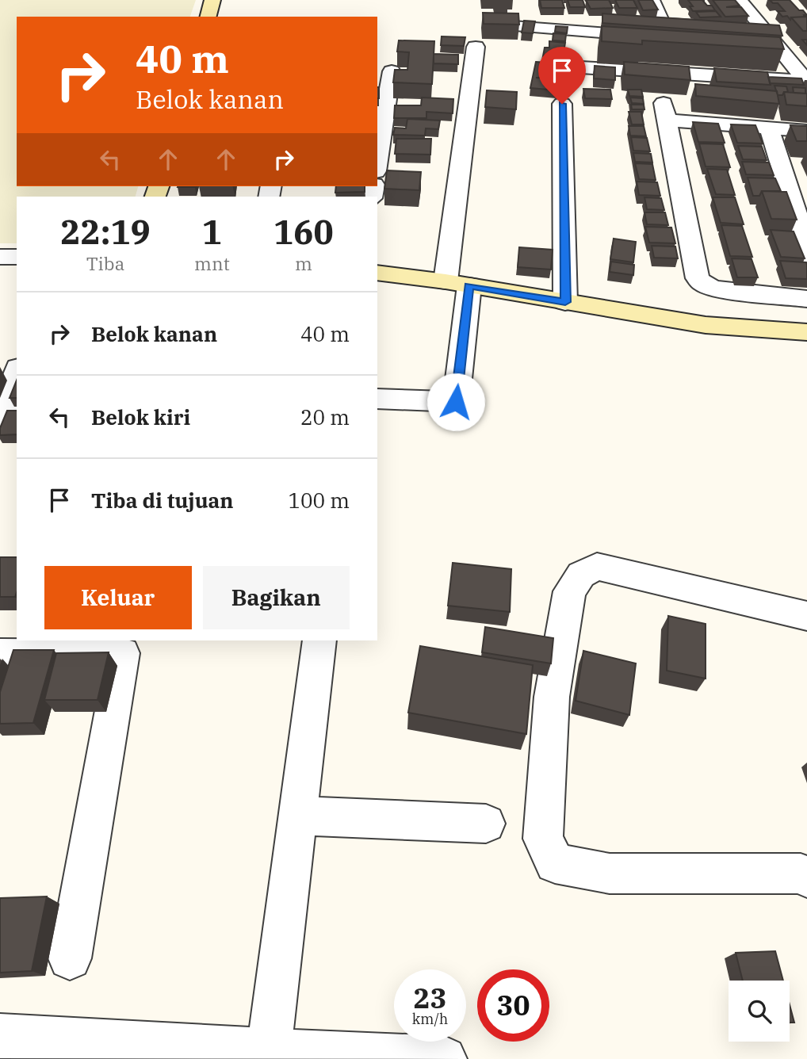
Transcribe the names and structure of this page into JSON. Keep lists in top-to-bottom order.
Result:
{
  "page": {
    "turn": ["40 m", "Belok kanan"],
    "eta": [
      "22:19",
      "Tiba",
      "1",
      "mnt",
      "160",
      "m"
    ],
    "list": [
      {
        "name": "Belok kanan",
        "value": "40 m"
      },
      {
        "name": "Belok kiri",
        "value": "20 m"
      },
      {
        "name": "Tiba di tujuan",
        "value": "100 m"
      }
    ],
    "buttons": ["Keluar", "Bagikan"],
    "speed": "23 km/h",
    "limit": "30"
  }
}
